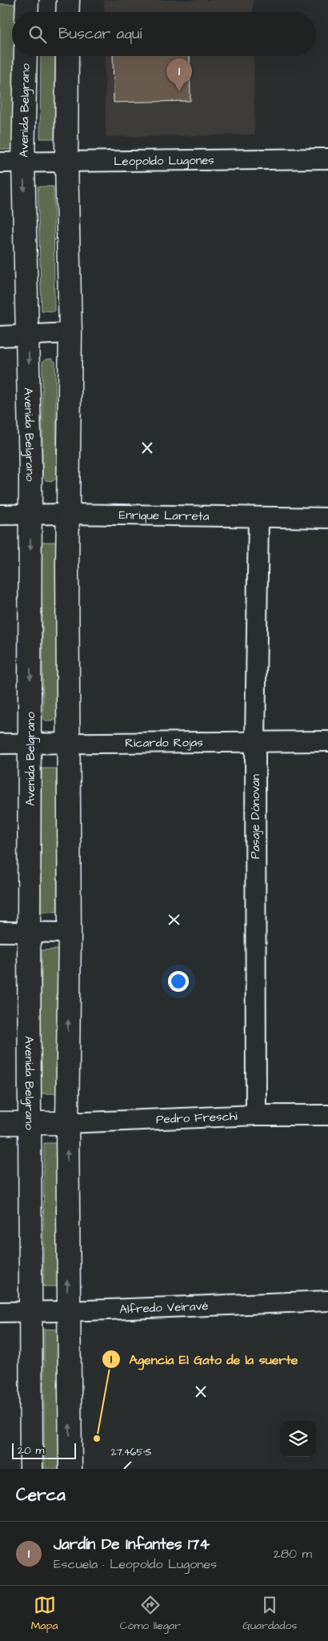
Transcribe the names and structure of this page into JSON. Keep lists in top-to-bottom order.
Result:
{
  "streets": {
    "main road": ["Avenida Belgrano"],
    "street": [
      "Leopoldo Lugones",
      "Enrique Larreta",
      "Ricardo Rojas",
      "Pasaje Dónovan",
      "Pedro Freschi",
      "Alfredo Veiravé"
    ]
  },
  "crossings": [
    ["Avenida Belgrano", "Leopoldo Lugones"],
    ["Avenida Belgrano", "Enrique Larreta"],
    ["Avenida Belgrano", "Ricardo Rojas"],
    ["Avenida Belgrano", "Alfredo Veiravé"],
    ["Enrique Larreta", "Pasaje Dónovan"],
    ["Ricardo Rojas", "Pasaje Dónovan"],
    ["Pasaje Dónovan", "Pedro Freschi"]
  ],
  "places": ["Agencia El Gato de la suerte"],
  "scale_bar": "20 m",
  "page": {
    "search": "Buscar aquí",
    "pins": "1",
    "scale": "20 m",
    "heading": "Cerca",
    "list": [
      {
        "mark": "1",
        "name": "Jardín De Infantes 174",
        "note": "Escuela · Leopoldo Lugones",
        "value": "280 m"
      }
    ],
    "nav": ["Mapa", "Cómo llegar", "Guardados"]
  },
  "coordinates": ["27.465°S"]
}
